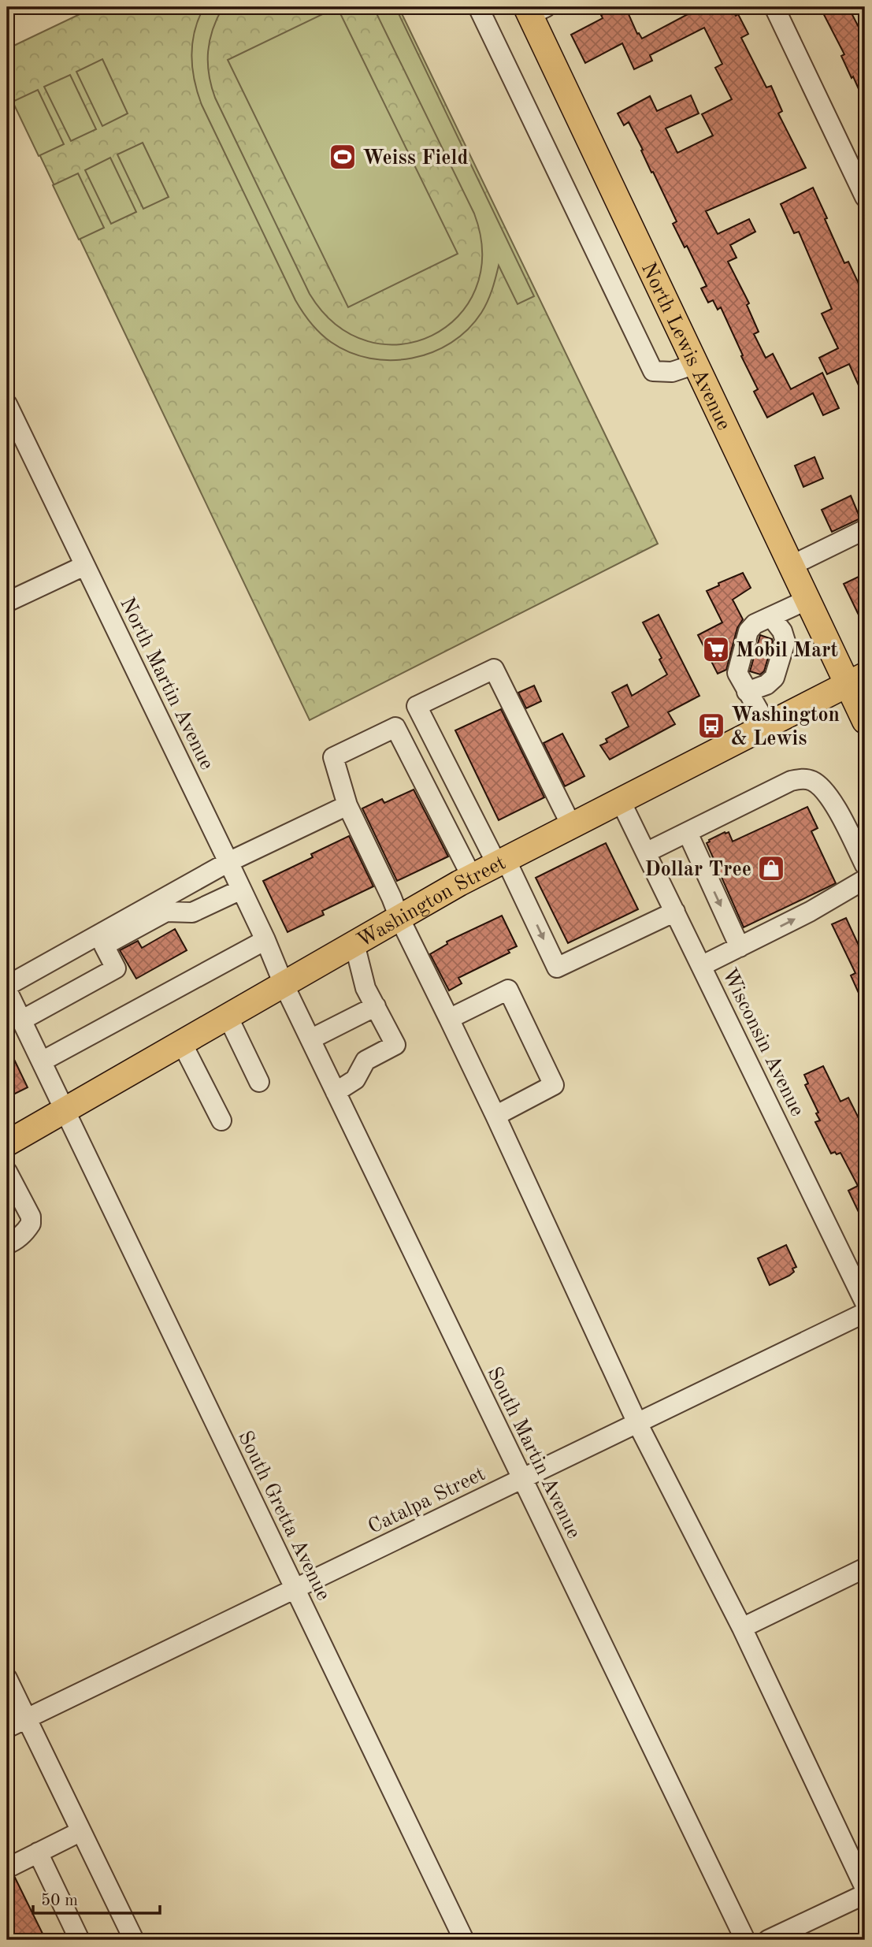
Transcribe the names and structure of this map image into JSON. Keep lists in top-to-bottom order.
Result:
{
  "streets": {
    "main road": ["North Lewis Avenue", "Washington Street"],
    "street": [
      "North Martin Avenue",
      "Wisconsin Avenue",
      "South Martin Avenue",
      "Catalpa Street",
      "South Gretta Avenue"
    ]
  },
  "crossings": [
    ["North Lewis Avenue", "Washington Street"],
    ["North Martin Avenue", "Washington Street"],
    ["North Martin Avenue", "South Martin Avenue"],
    ["Washington Street", "Wisconsin Avenue"],
    ["Washington Street", "South Martin Avenue"],
    ["Washington Street", "South Gretta Avenue"],
    ["South Martin Avenue", "Catalpa Street"],
    ["Catalpa Street", "South Gretta Avenue"]
  ],
  "places": {
    "sports": ["Weiss Field"],
    "supermarket": ["Mobil Mart"],
    "bus stop": ["Washington & Lewis"],
    "shop": ["Dollar Tree"]
  },
  "scale_bar": "50 m"
}
